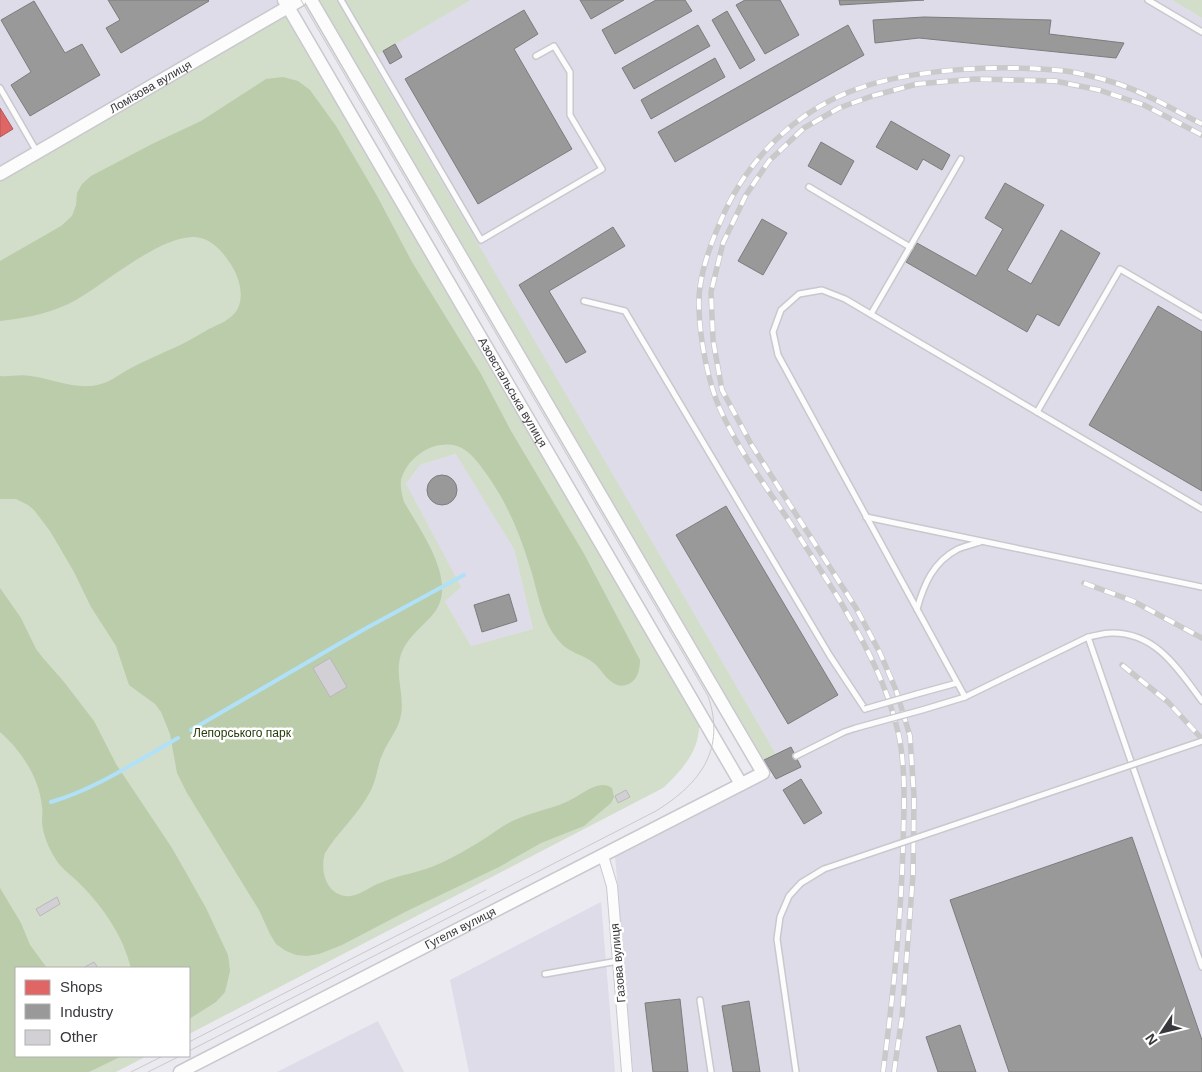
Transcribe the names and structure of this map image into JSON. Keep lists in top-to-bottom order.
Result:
{
  "streets": {
    "street": [
      "Ломізова вулиця",
      "Азовстальська вулиця",
      "Гугеля вулиця",
      "Газова вулиця"
    ]
  },
  "crossings": [
    ["Ломізова вулиця", "Азовстальська вулиця"],
    ["Азовстальська вулиця", "Гугеля вулиця"],
    ["Гугеля вулиця", "Газова вулиця"]
  ],
  "parks": ["Лепорського парк"],
  "legend": ["Shops", "Industry", "Other"],
  "north": "bottom left"
}
